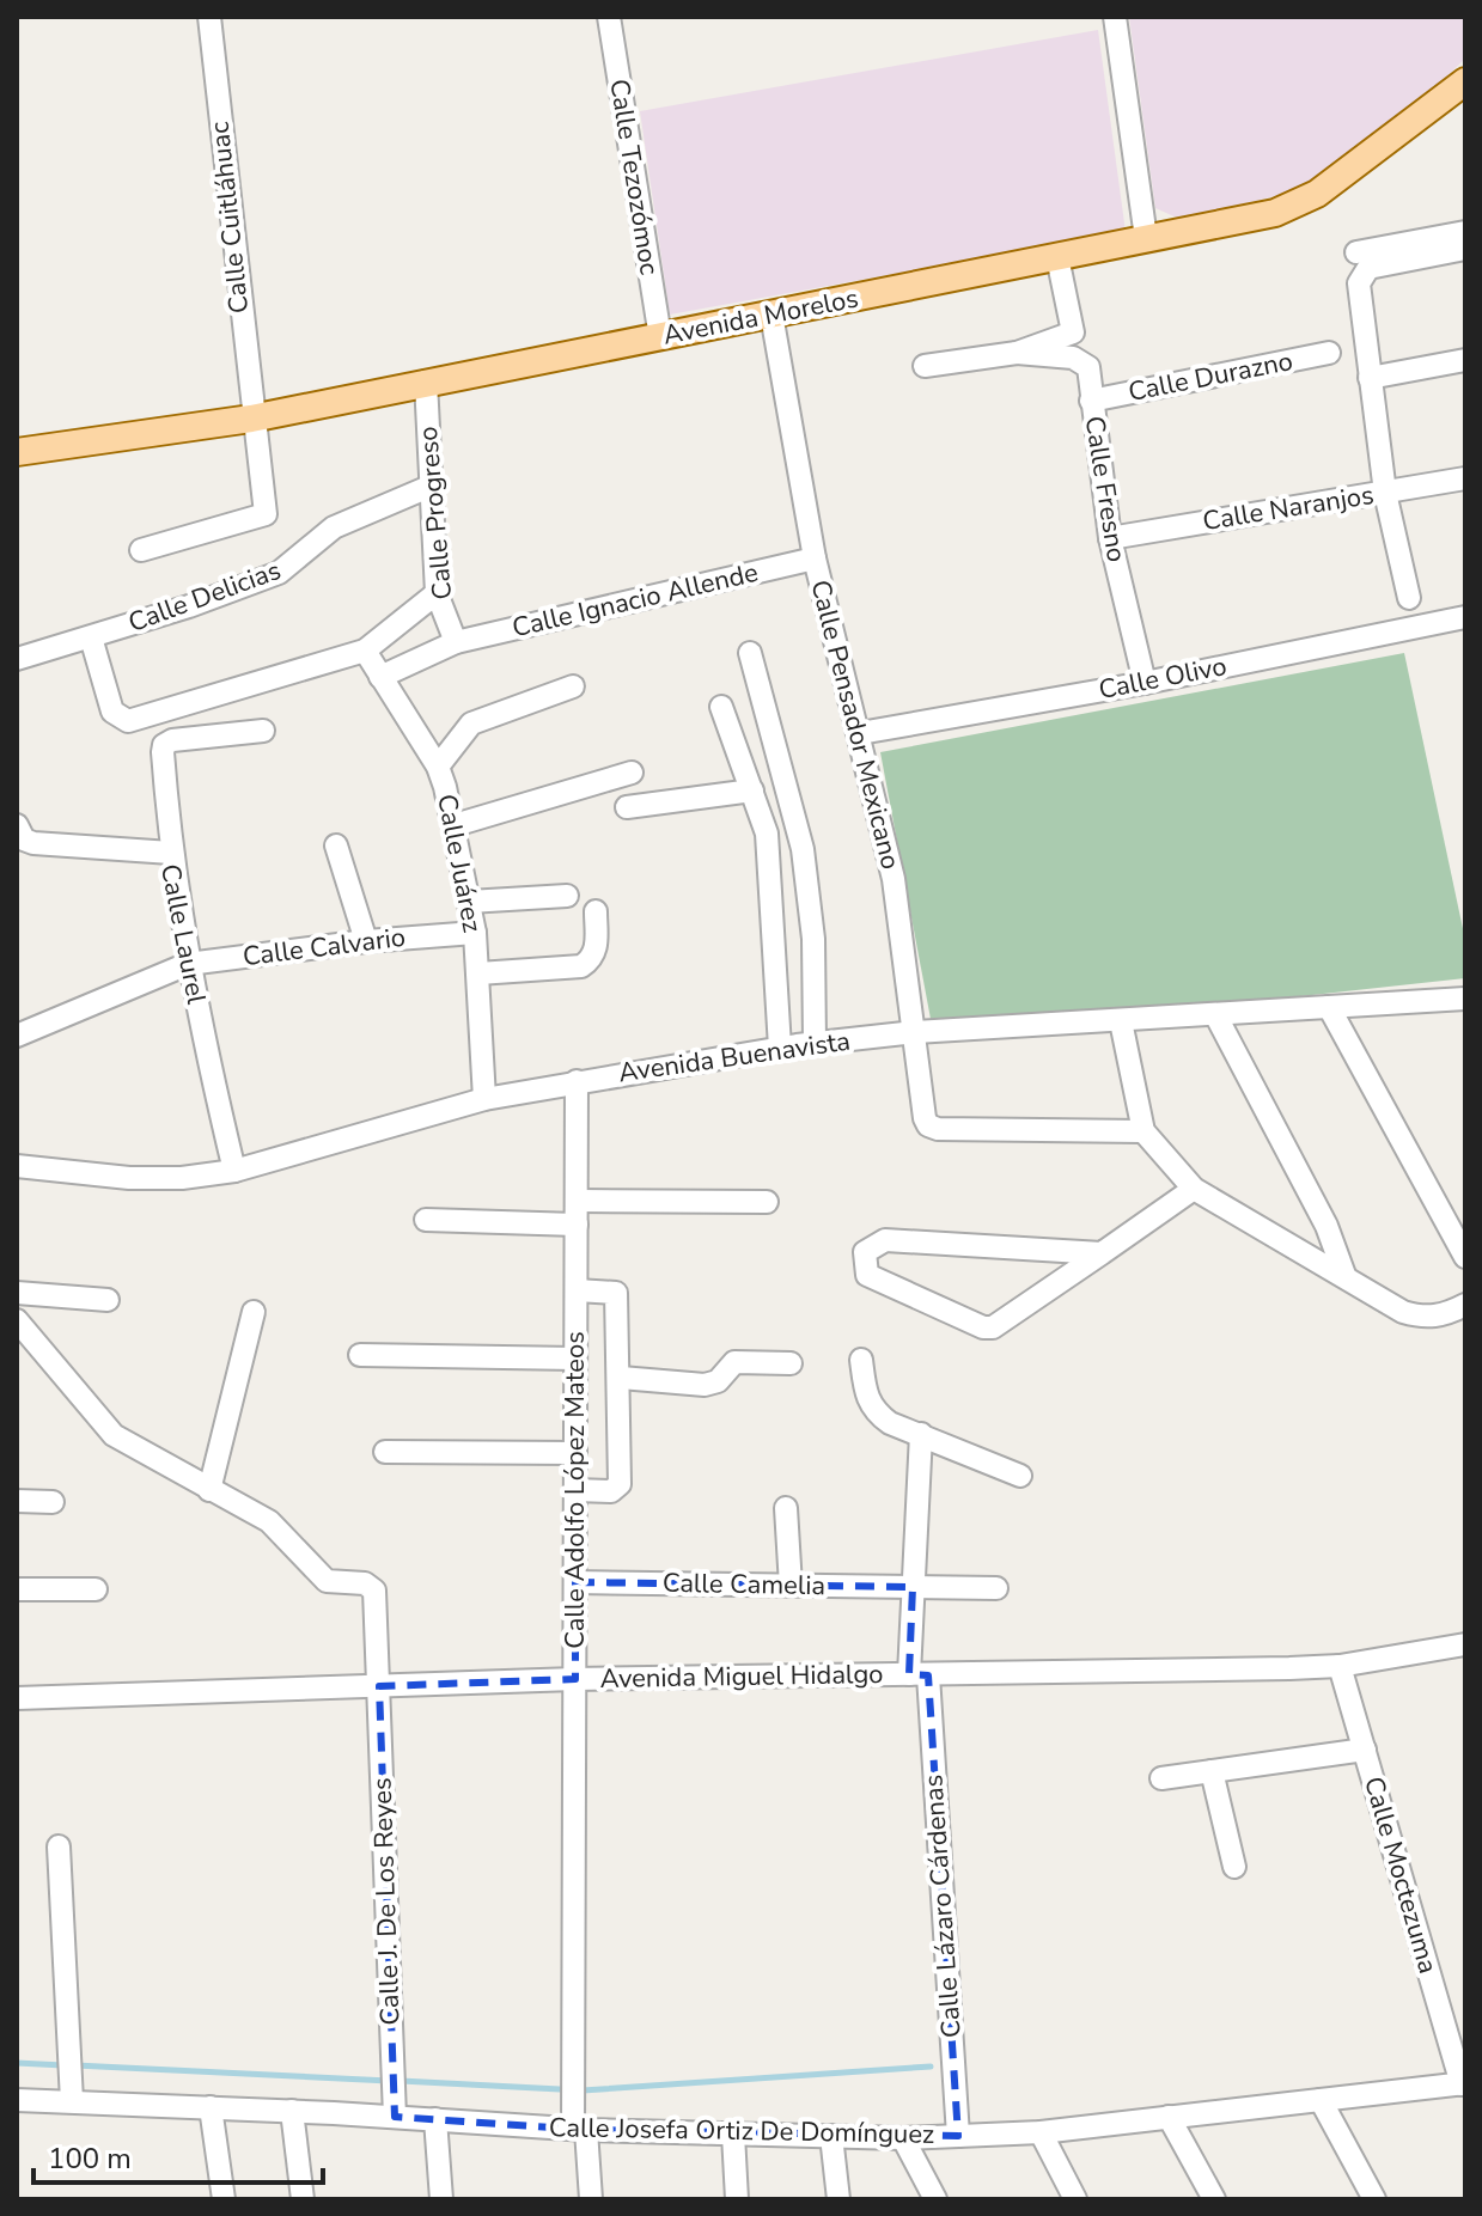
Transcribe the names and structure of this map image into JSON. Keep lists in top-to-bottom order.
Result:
{
  "streets": {
    "main road": ["Avenida Morelos"],
    "street": [
      "Calle Tezozómoc",
      "Calle Cuitláhuac",
      "Calle Durazno",
      "Calle Fresno",
      "Calle Naranjos",
      "Calle Progreso",
      "Calle Delicias",
      "Calle Ignacio Allende",
      "Calle Olivo",
      "Calle Pensador Mexicano",
      "Calle Juárez",
      "Calle Laurel",
      "Calle Calvario",
      "Avenida Buenavista",
      "Calle Adolfo López Mateos",
      "Calle Camelia",
      "Avenida Miguel Hidalgo",
      "Calle Moctezuma",
      "Calle J. De Los Reyes",
      "Calle Lázaro Cárdenas",
      "Calle Josefa Ortiz De Domínguez"
    ]
  },
  "crossings": [
    ["Calle Tezozómoc", "Avenida Morelos"],
    ["Calle Cuitláhuac", "Avenida Morelos"],
    ["Avenida Morelos", "Calle Progreso"],
    ["Avenida Morelos", "Calle Pensador Mexicano"],
    ["Calle Durazno", "Calle Fresno"],
    ["Calle Fresno", "Calle Naranjos"],
    ["Calle Fresno", "Calle Olivo"],
    ["Calle Progreso", "Calle Delicias"],
    ["Calle Progreso", "Calle Ignacio Allende"],
    ["Calle Ignacio Allende", "Calle Pensador Mexicano"],
    ["Calle Ignacio Allende", "Calle Juárez"],
    ["Calle Olivo", "Calle Pensador Mexicano"],
    ["Calle Pensador Mexicano", "Avenida Buenavista"],
    ["Calle Juárez", "Calle Calvario"],
    ["Calle Juárez", "Avenida Buenavista"],
    ["Calle Laurel", "Calle Calvario"],
    ["Calle Laurel", "Avenida Buenavista"],
    ["Avenida Buenavista", "Calle Adolfo López Mateos"],
    ["Calle Adolfo López Mateos", "Calle Camelia"],
    ["Calle Adolfo López Mateos", "Avenida Miguel Hidalgo"],
    ["Calle Adolfo López Mateos", "Calle Josefa Ortiz De Domínguez"],
    ["Avenida Miguel Hidalgo", "Calle Moctezuma"],
    ["Avenida Miguel Hidalgo", "Calle J. De Los Reyes"],
    ["Avenida Miguel Hidalgo", "Calle Lázaro Cárdenas"],
    ["Calle Moctezuma", "Calle Josefa Ortiz De Domínguez"],
    ["Calle J. De Los Reyes", "Calle Josefa Ortiz De Domínguez"],
    ["Calle Lázaro Cárdenas", "Calle Josefa Ortiz De Domínguez"]
  ],
  "scale_bar": "100 m"
}
